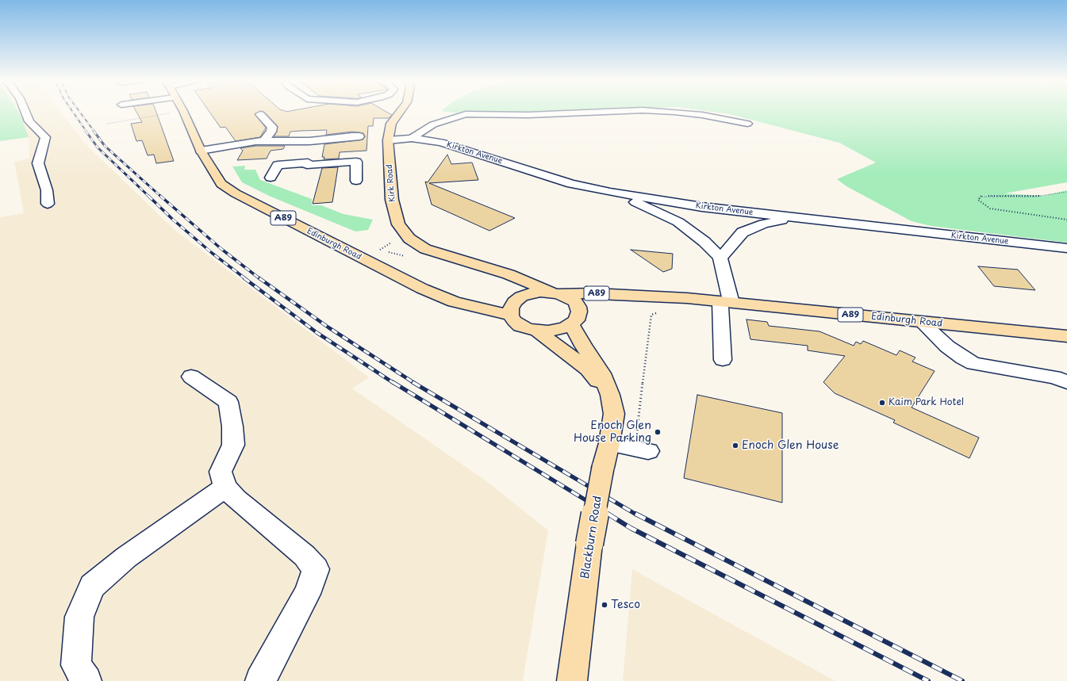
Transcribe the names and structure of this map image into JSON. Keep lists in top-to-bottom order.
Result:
{
  "streets": {
    "main road": [
      "Kirk Road",
      "A89",
      "Edinburgh Road",
      "Blackburn Road"
    ],
    "street": ["Kirkton Avenue"]
  },
  "crossings": [
    ["Kirkton Avenue", "Kirk Road"],
    ["Kirk Road", "A89"],
    ["Kirk Road", "Edinburgh Road"],
    ["Kirk Road", "Blackburn Road"],
    ["A89", "Edinburgh Road"],
    ["A89", "Blackburn Road"],
    ["Edinburgh Road", "Blackburn Road"]
  ],
  "places": [
    "Kaim Park Hotel",
    "Enoch Glen House Parking",
    "Enoch Glen House",
    "Tesco"
  ]
}
